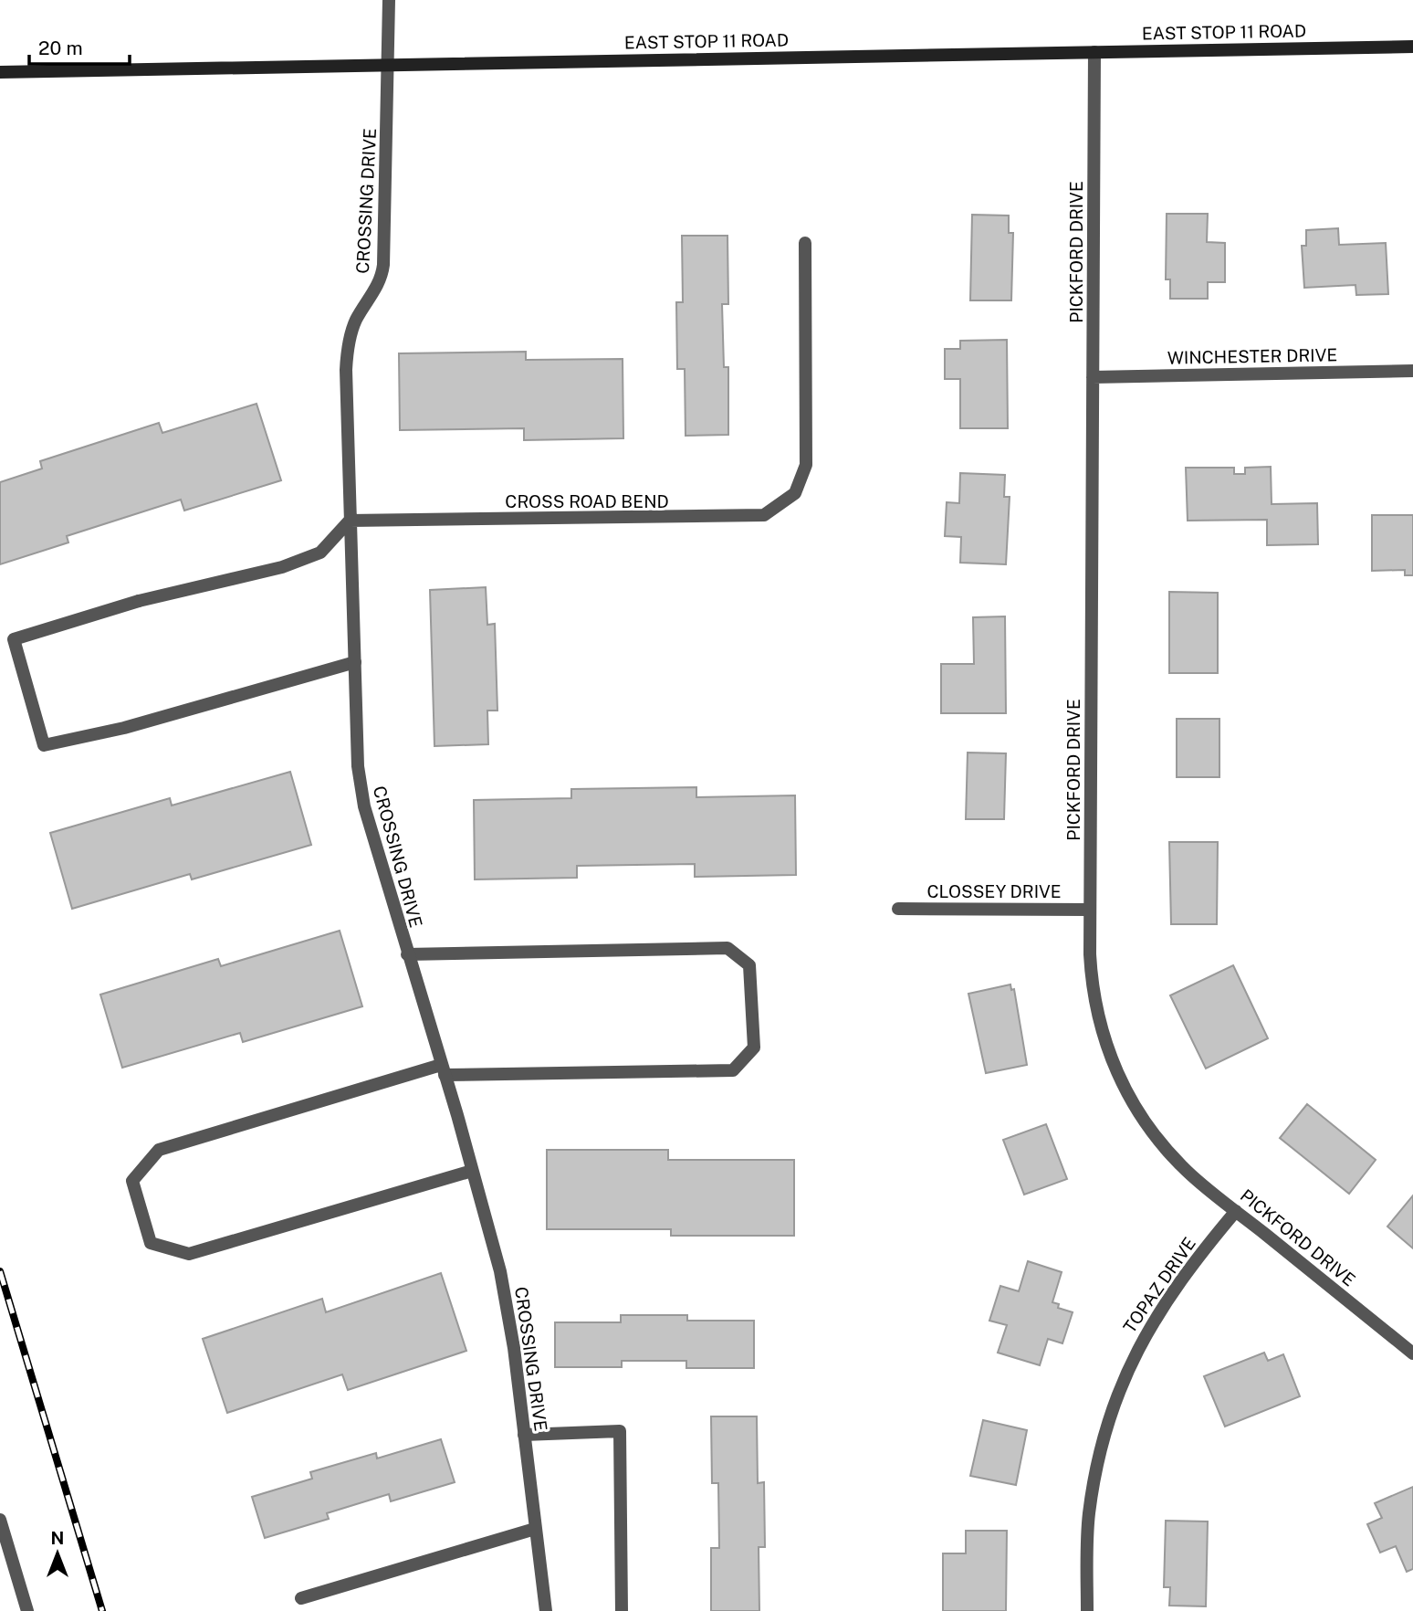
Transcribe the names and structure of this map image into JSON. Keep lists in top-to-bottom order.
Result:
{
  "streets": {
    "main road": ["EAST STOP 11 ROAD"],
    "street": [
      "CROSSING DRIVE",
      "PICKFORD DRIVE",
      "WINCHESTER DRIVE",
      "CROSS ROAD BEND",
      "CLOSSEY DRIVE",
      "TOPAZ DRIVE"
    ]
  },
  "crossings": [
    ["EAST STOP 11 ROAD", "CROSSING DRIVE"],
    ["EAST STOP 11 ROAD", "PICKFORD DRIVE"],
    ["CROSSING DRIVE", "CROSS ROAD BEND"],
    ["PICKFORD DRIVE", "WINCHESTER DRIVE"],
    ["PICKFORD DRIVE", "CLOSSEY DRIVE"],
    ["PICKFORD DRIVE", "TOPAZ DRIVE"]
  ],
  "scale_bar": "20 m",
  "north": "top"
}
